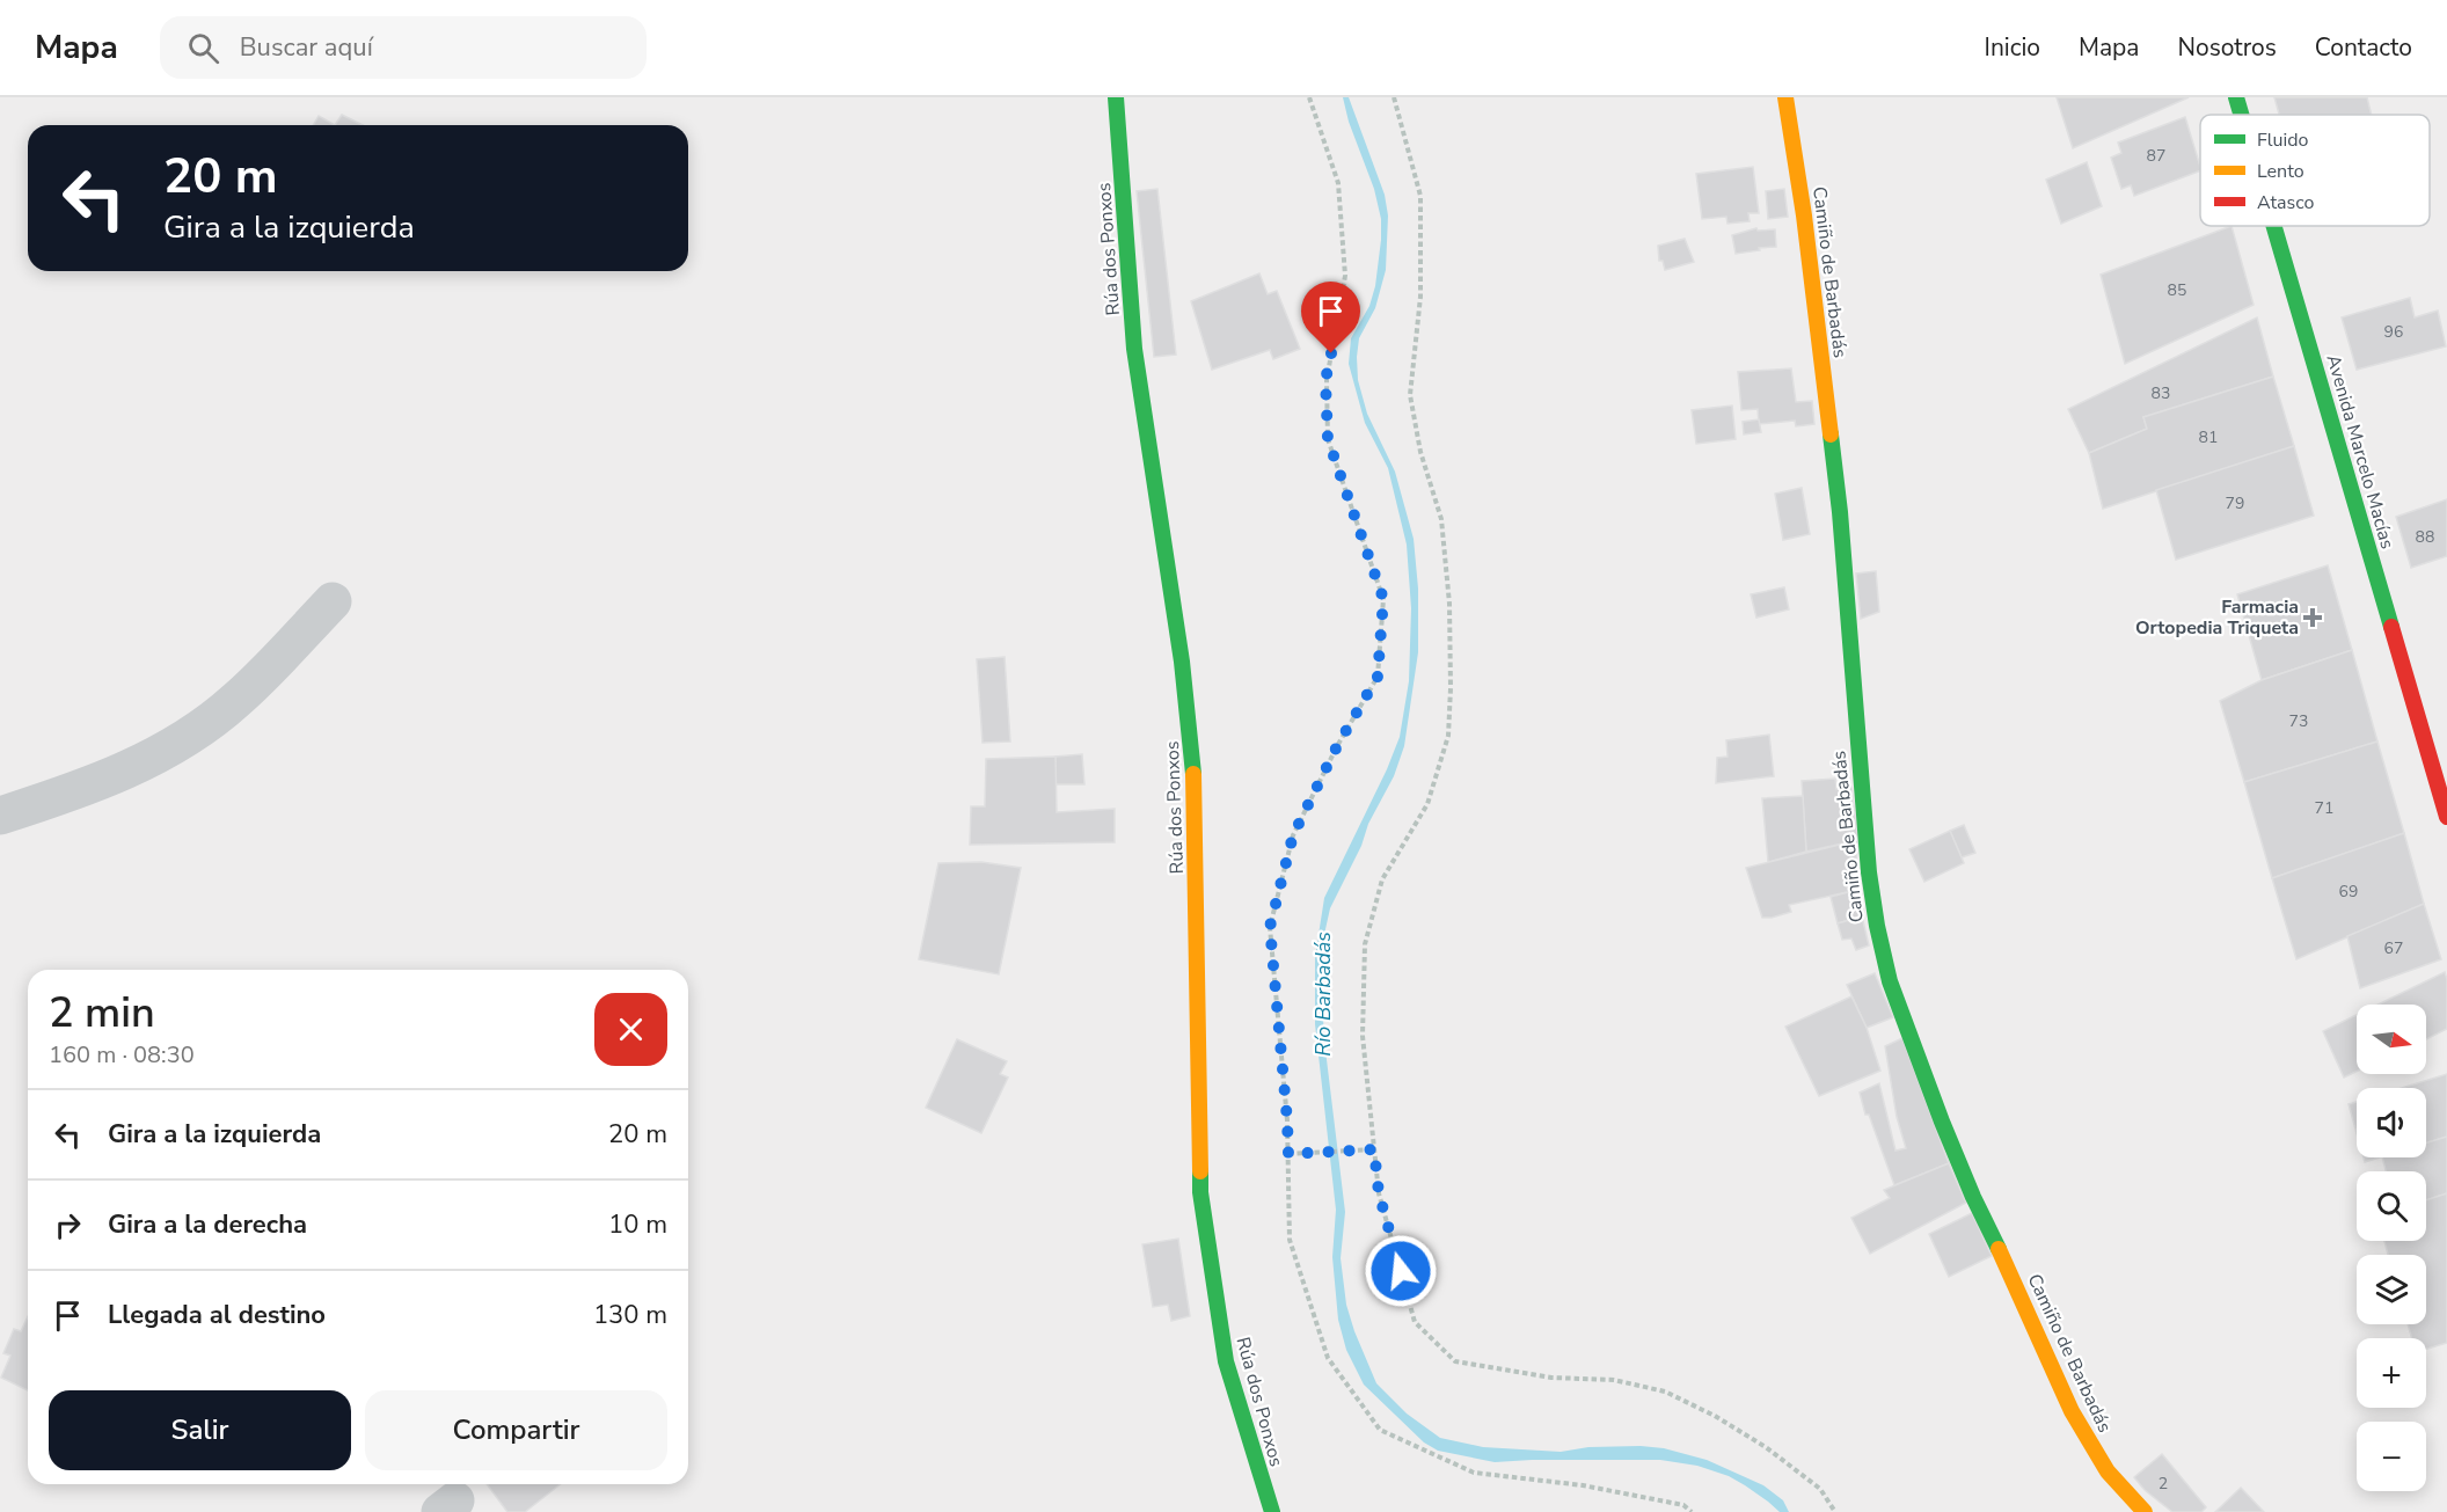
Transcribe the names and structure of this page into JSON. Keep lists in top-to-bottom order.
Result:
{
  "streets": {
    "street": ["Rúa dos Ponxos", "Camiño de Barbadás", "Avenida Marcelo Macías"]
  },
  "water": ["Río Barbadás"],
  "places": {
    "health": ["Farmacia Ortopedia Triqueta"]
  },
  "house_numbers": [
    "87",
    "85",
    "96",
    "83",
    "81",
    "79",
    "88",
    "73",
    "71",
    "69",
    "67",
    "2"
  ],
  "legend": ["Fluido", "Lento", "Atasco"],
  "north": "right",
  "page": {
    "header": "Mapa",
    "search": "Buscar aquí",
    "nav": [
      "Inicio",
      "Mapa",
      "Nosotros",
      "Contacto"
    ],
    "turn": ["20 m", "Gira a la izquierda"],
    "heading": ["2 min", "160 m · 08:30"],
    "map_buttons": ["+", "−"],
    "list": [
      {
        "name": "Gira a la izquierda",
        "value": "20 m"
      },
      {
        "name": "Gira a la derecha",
        "value": "10 m"
      },
      {
        "name": "Llegada al destino",
        "value": "130 m"
      }
    ],
    "buttons": ["Salir", "Compartir"]
  }
}
